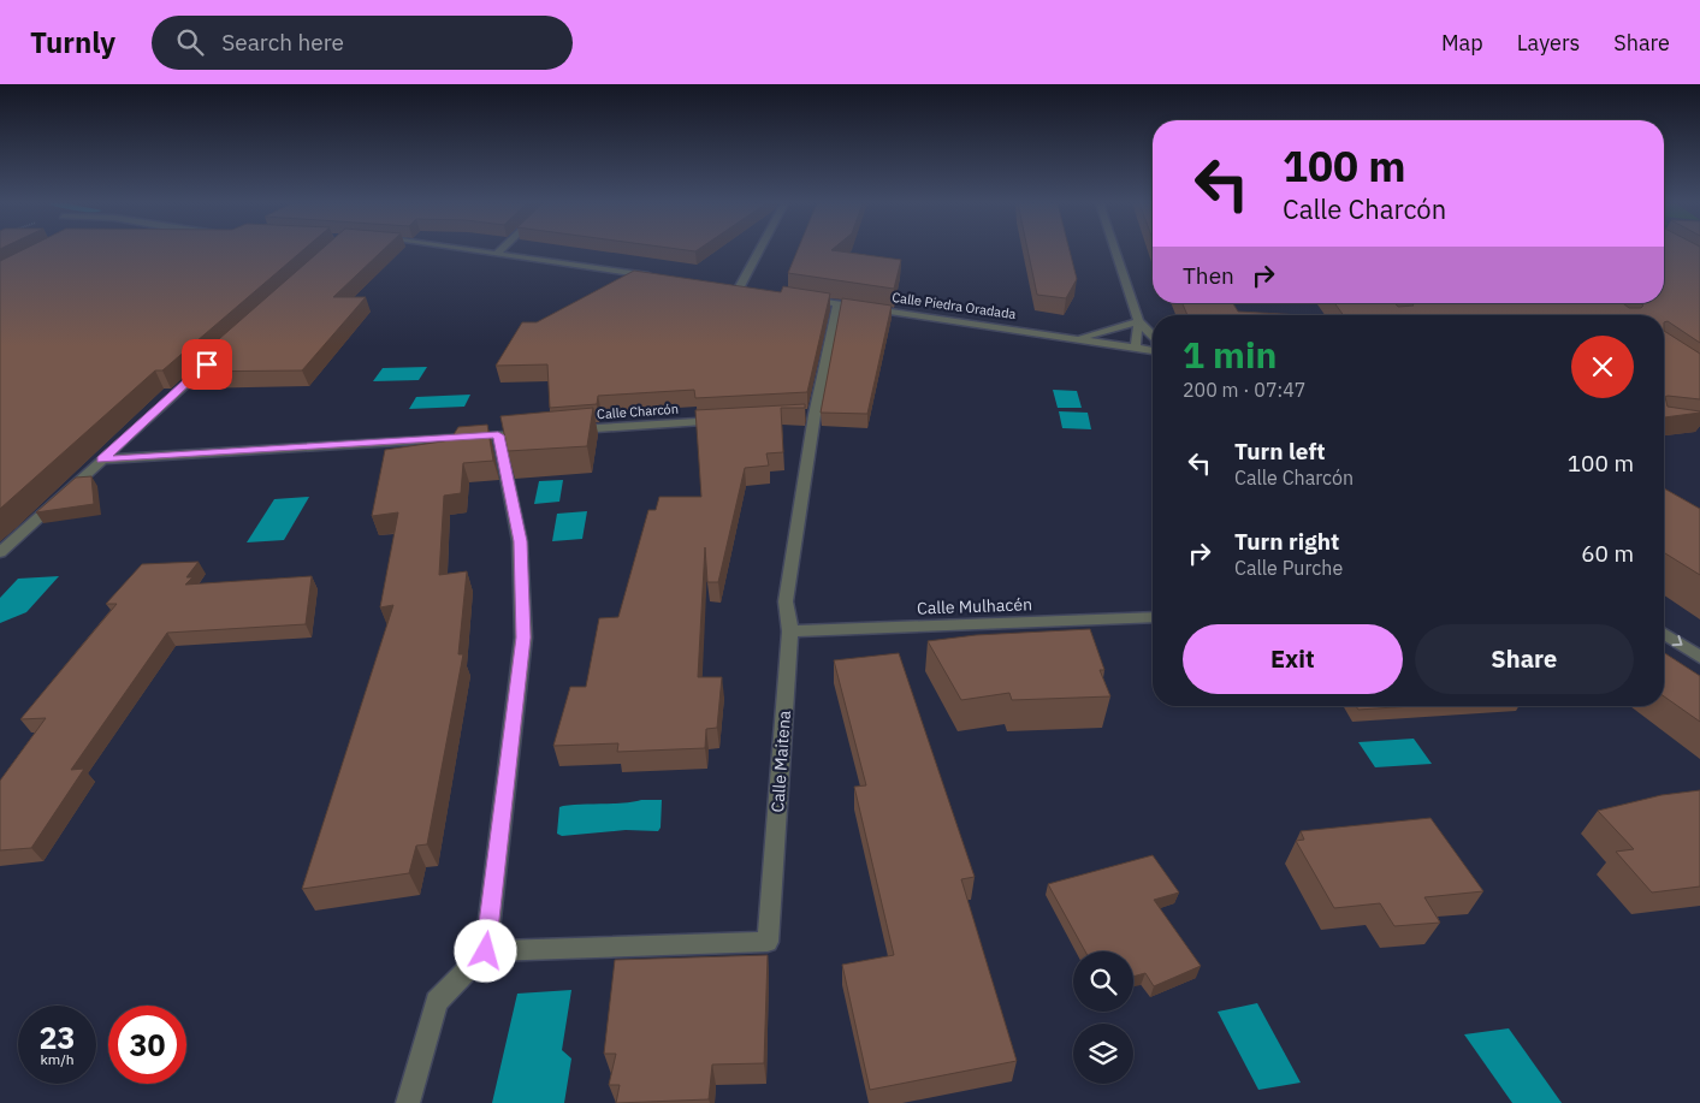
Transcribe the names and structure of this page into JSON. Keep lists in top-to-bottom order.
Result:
{
  "streets": {
    "street": [
      "Calle Piedra Oradada",
      "Calle Charcón",
      "Calle Mulhacén",
      "Calle Maitena"
    ]
  },
  "crossings": [
    ["Calle Piedra Oradada", "Calle Maitena"],
    ["Calle Mulhacén", "Calle Maitena"]
  ],
  "page": {
    "header": "Turnly",
    "search": "Search here",
    "nav": ["Map", "Layers", "Share"],
    "turn": ["100 m", "Calle Charcón"],
    "then": "Then",
    "heading": ["1 min", "200 m · 07:47"],
    "list": [
      {
        "name": "Turn left",
        "note": "Calle Charcón",
        "value": "100 m"
      },
      {
        "name": "Turn right",
        "note": "Calle Purche",
        "value": "60 m"
      }
    ],
    "buttons": ["Exit", "Share"],
    "speed": "23 km/h",
    "limit": "30"
  }
}
